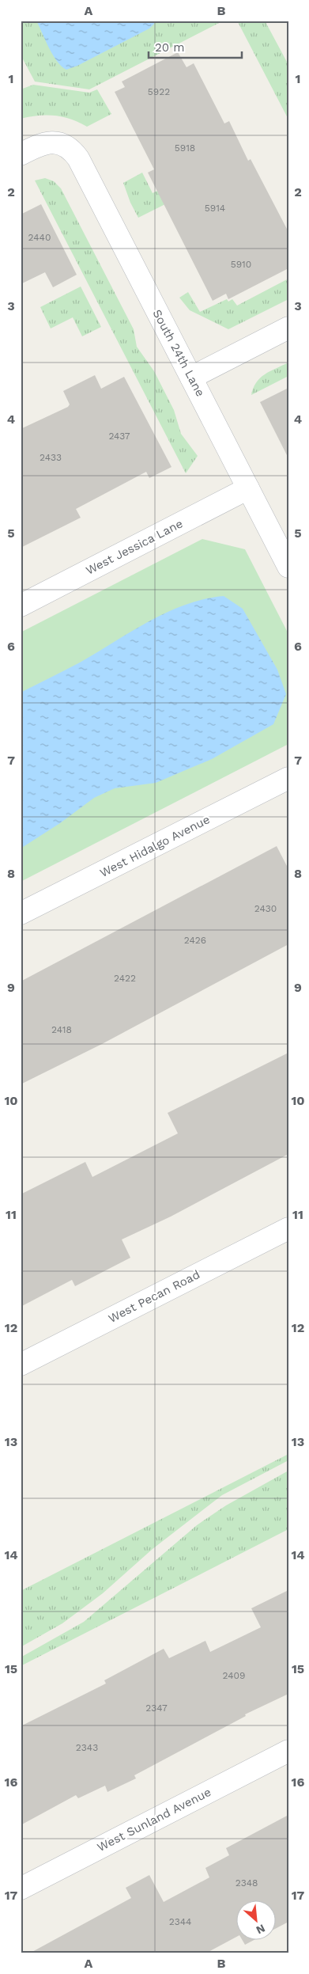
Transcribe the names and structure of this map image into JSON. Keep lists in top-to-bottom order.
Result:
{
  "streets": {
    "street": [
      "South 24th Lane",
      "West Jessica Lane",
      "West Hidalgo Avenue",
      "West Pecan Road",
      "West Sunland Avenue"
    ]
  },
  "crossings": [
    ["South 24th Lane", "West Jessica Lane"]
  ],
  "house_numbers": [
    "5922",
    "5918",
    "5914",
    "2440",
    "5910",
    "2437",
    "2433",
    "2430",
    "2426",
    "2422",
    "2418",
    "2409",
    "2347",
    "2343",
    "2348",
    "2344"
  ],
  "scale_bar": "20 m",
  "north": "bottom right",
  "grid": {
    "columns": ["A", "B"],
    "rows": [
      "1",
      "2",
      "3",
      "4",
      "5",
      "6",
      "7",
      "8",
      "9",
      "10",
      "11",
      "12",
      "13",
      "14",
      "15",
      "16",
      "17"
    ]
  }
}
